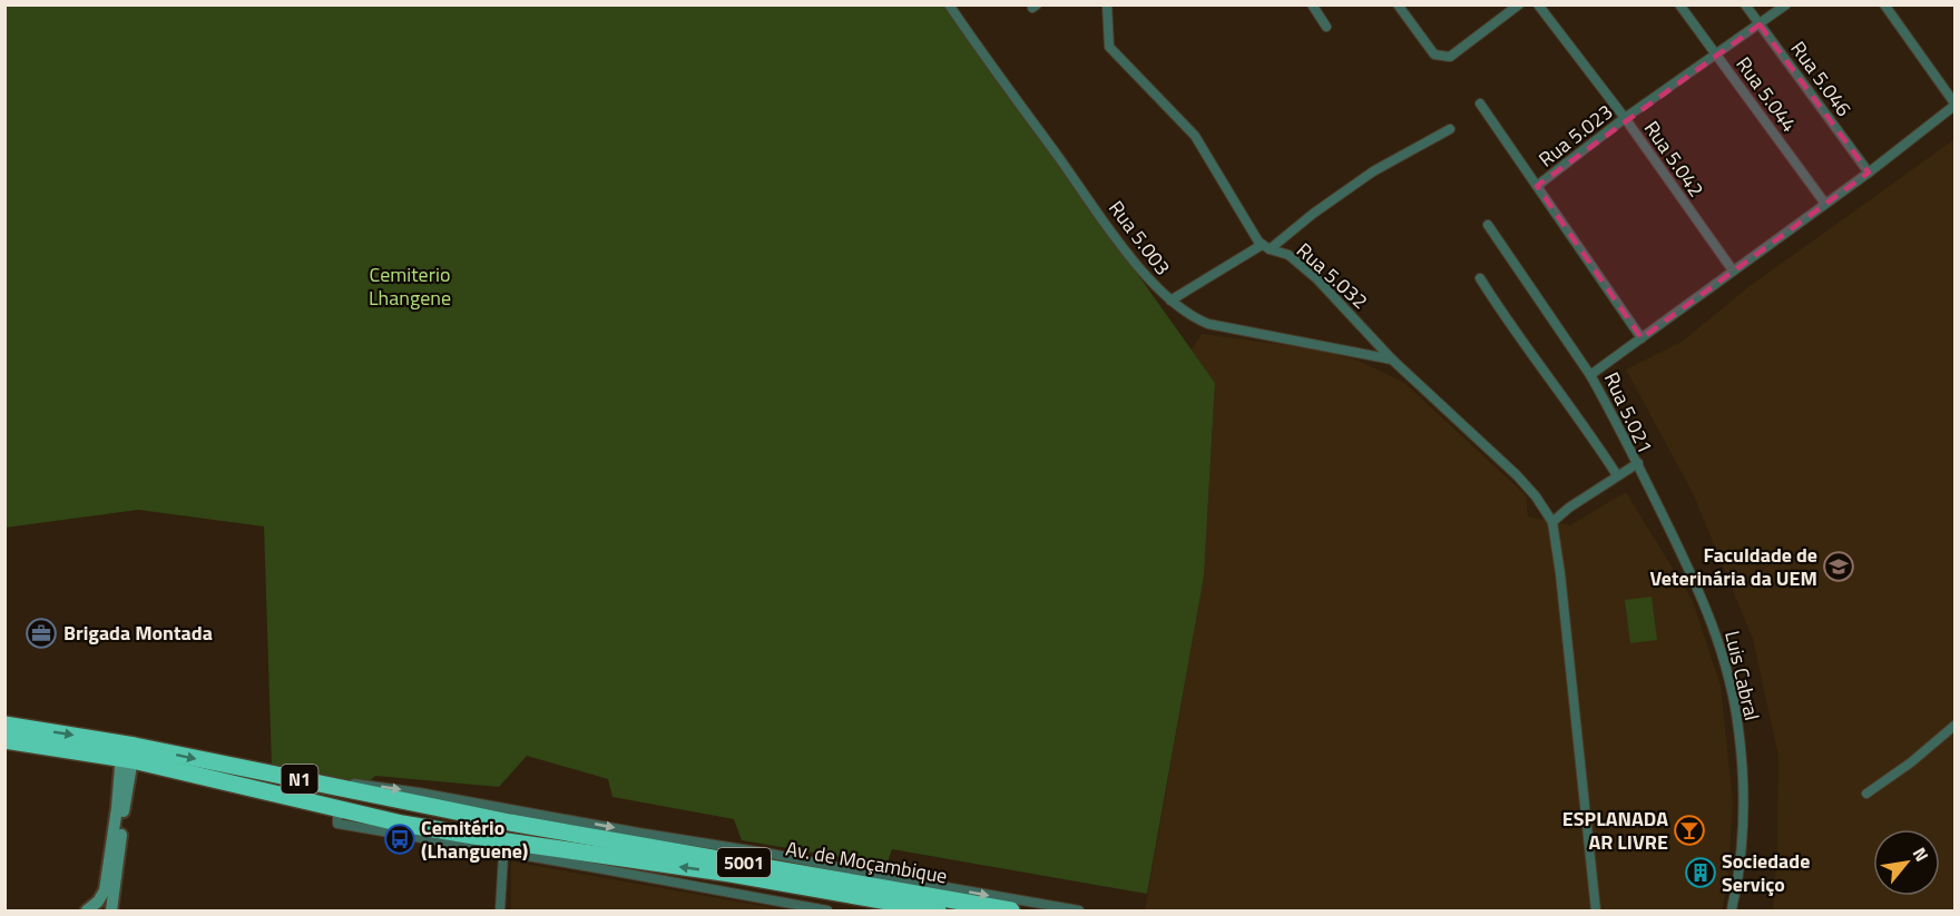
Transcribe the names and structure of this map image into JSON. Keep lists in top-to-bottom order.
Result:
{
  "streets": {
    "highway": ["N1", "5001", "Av. de Moçambique"],
    "street": [
      "Rua 5.046",
      "Rua 5.044",
      "Rua 5.023",
      "Rua 5.042",
      "Rua 5.003",
      "Rua 5.032",
      "Rua 5.021",
      "Luis Cabral"
    ]
  },
  "crossings": [
    ["Rua 5.046", "Rua 5.023"],
    ["Rua 5.046", "Rua 5.021"],
    ["Rua 5.044", "Rua 5.023"],
    ["Rua 5.044", "Rua 5.021"],
    ["Rua 5.023", "Rua 5.042"],
    ["Rua 5.023", "Rua 5.021"],
    ["Rua 5.042", "Rua 5.021"],
    ["Rua 5.003", "Rua 5.032"],
    ["Rua 5.032", "Rua 5.021"],
    ["Rua 5.021", "Luis Cabral"],
    ["N1", "Av. de Moçambique"]
  ],
  "parks": ["Cemiterio Lhangene"],
  "places": {
    "school or university": ["Faculdade de Veterinária da UEM"],
    "office": ["Brigada Montada"],
    "bar": ["ESPLANADA AR LIVRE"],
    "bus stop": ["Cemitério (Lhanguene)"],
    "building": ["Sociedade Serviço"]
  },
  "north": "top right"
}
